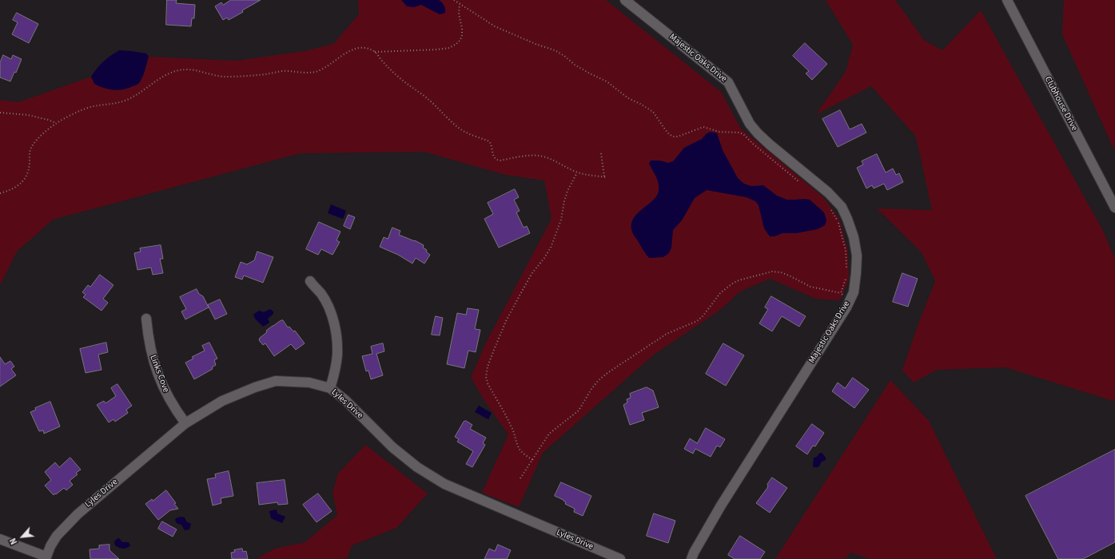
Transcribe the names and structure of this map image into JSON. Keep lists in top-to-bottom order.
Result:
{
  "streets": {
    "street": [
      "Majestic Oaks Drive",
      "Clubhouse Drive",
      "Links Cove",
      "Lyles Drive"
    ]
  },
  "crossings": [
    ["Links Cove", "Lyles Drive"]
  ],
  "north": "bottom left"
}
